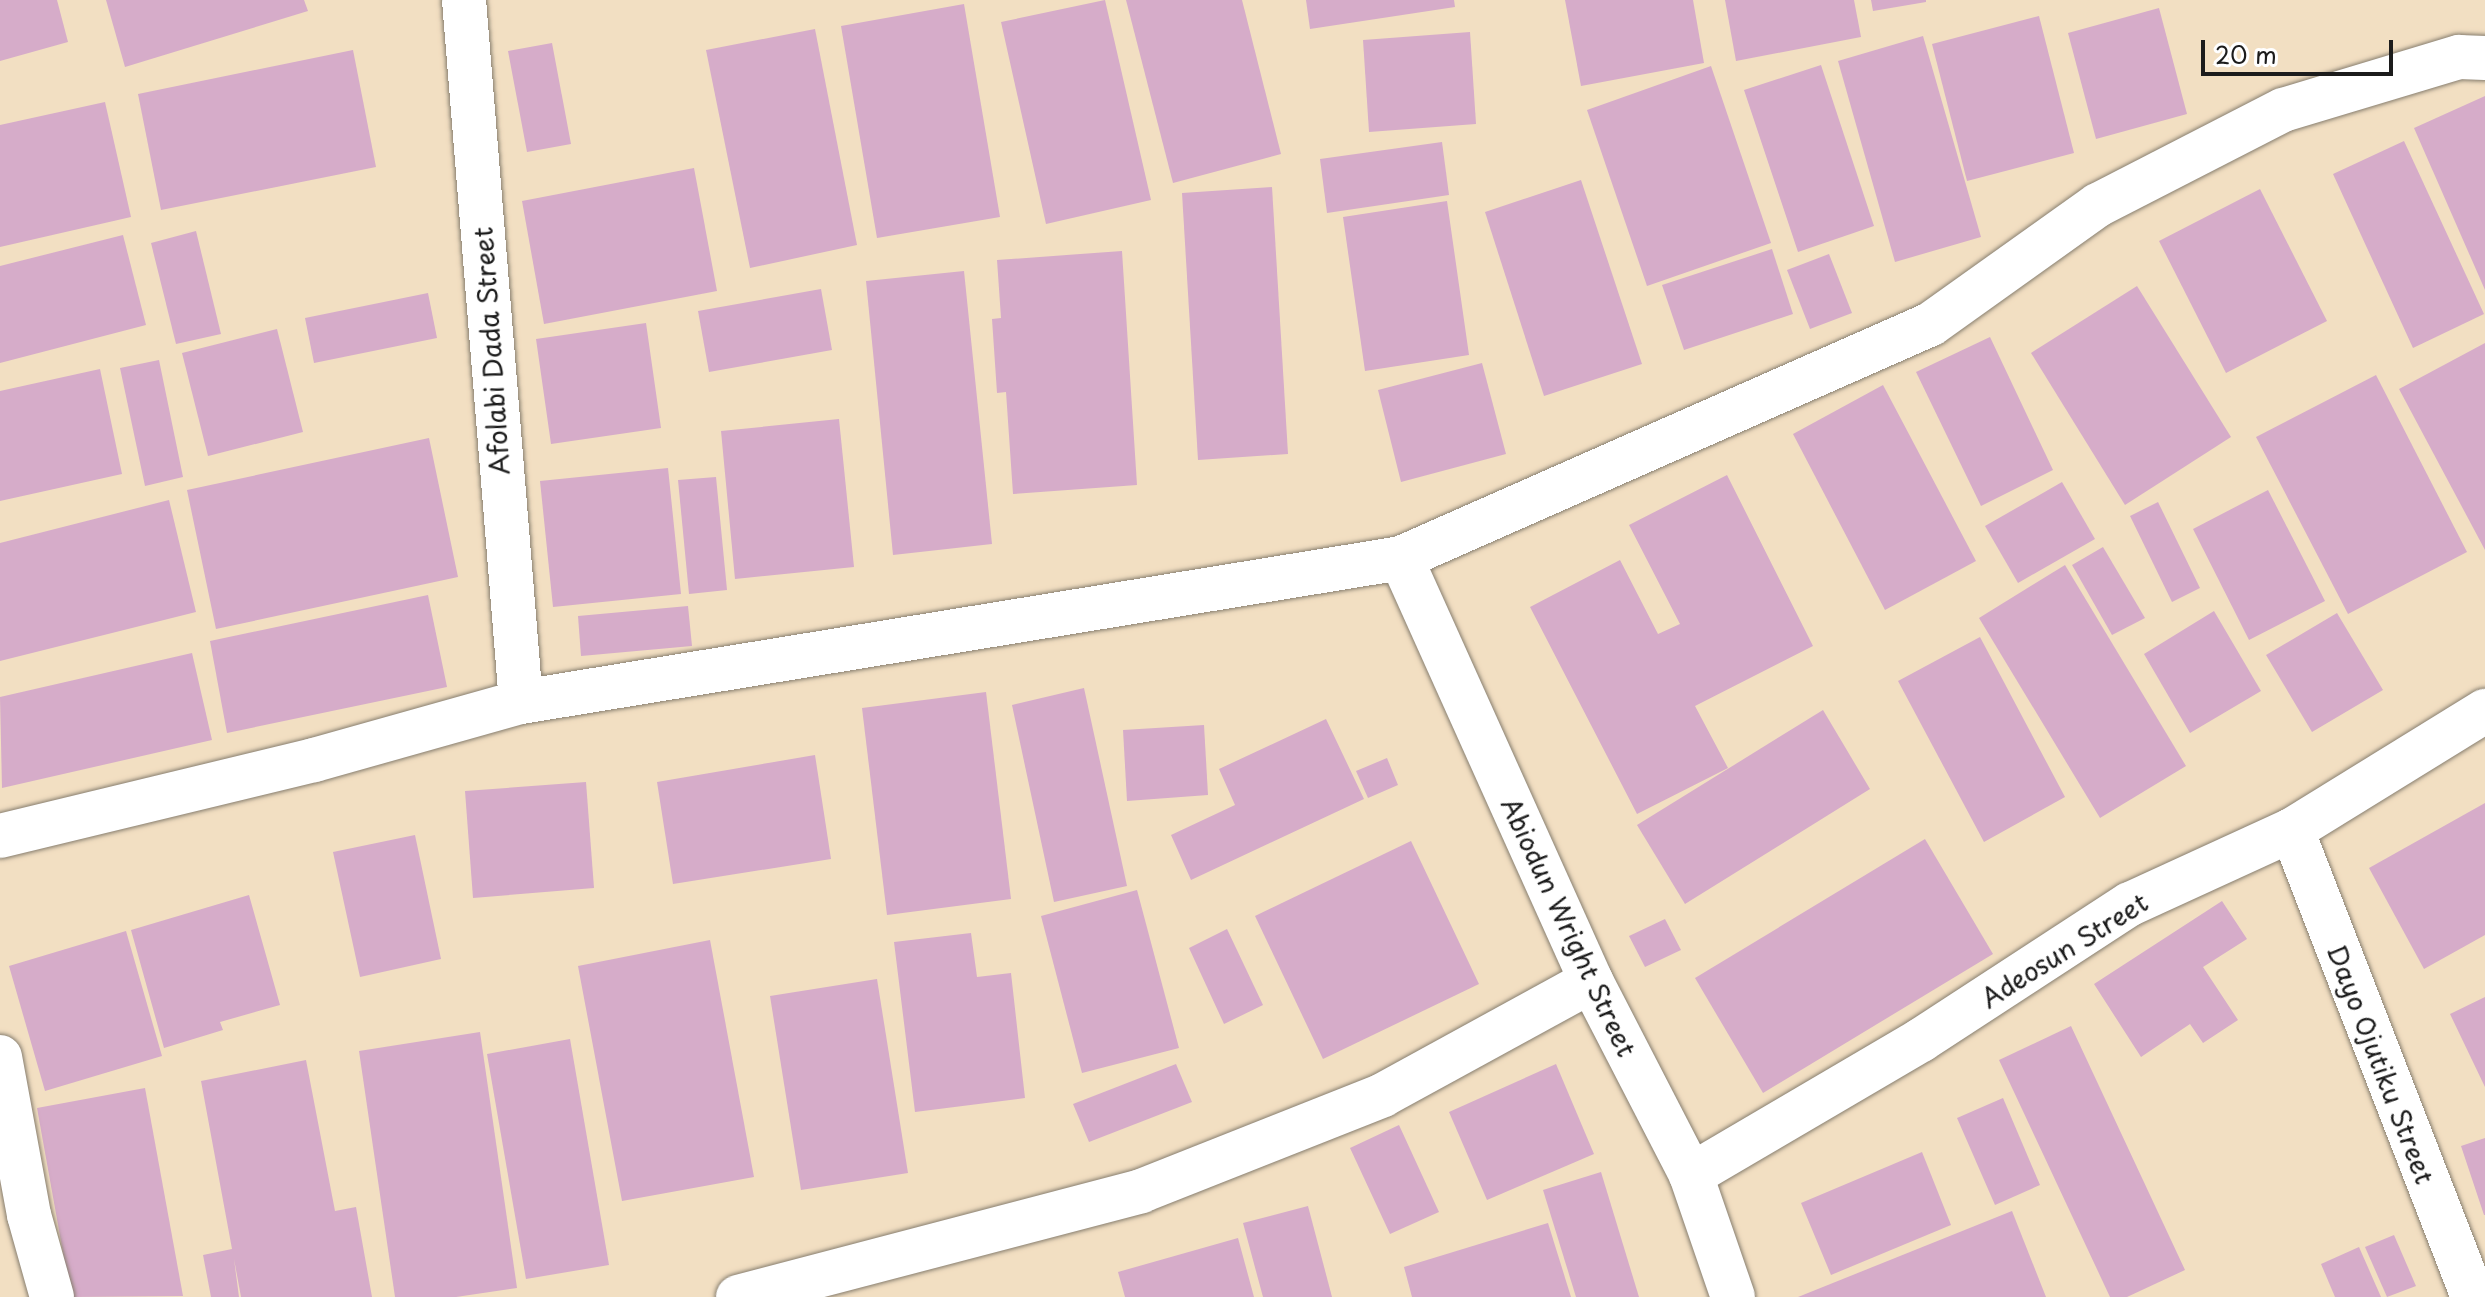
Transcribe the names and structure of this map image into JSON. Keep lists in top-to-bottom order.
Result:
{
  "streets": {
    "street": [
      "Afolabi Dada Street",
      "Abiodun Wright Street",
      "Adeosun Street",
      "Dayo Ojutiku Street"
    ]
  },
  "crossings": [
    ["Abiodun Wright Street", "Adeosun Street"],
    ["Adeosun Street", "Dayo Ojutiku Street"]
  ],
  "scale_bar": "20 m"
}
